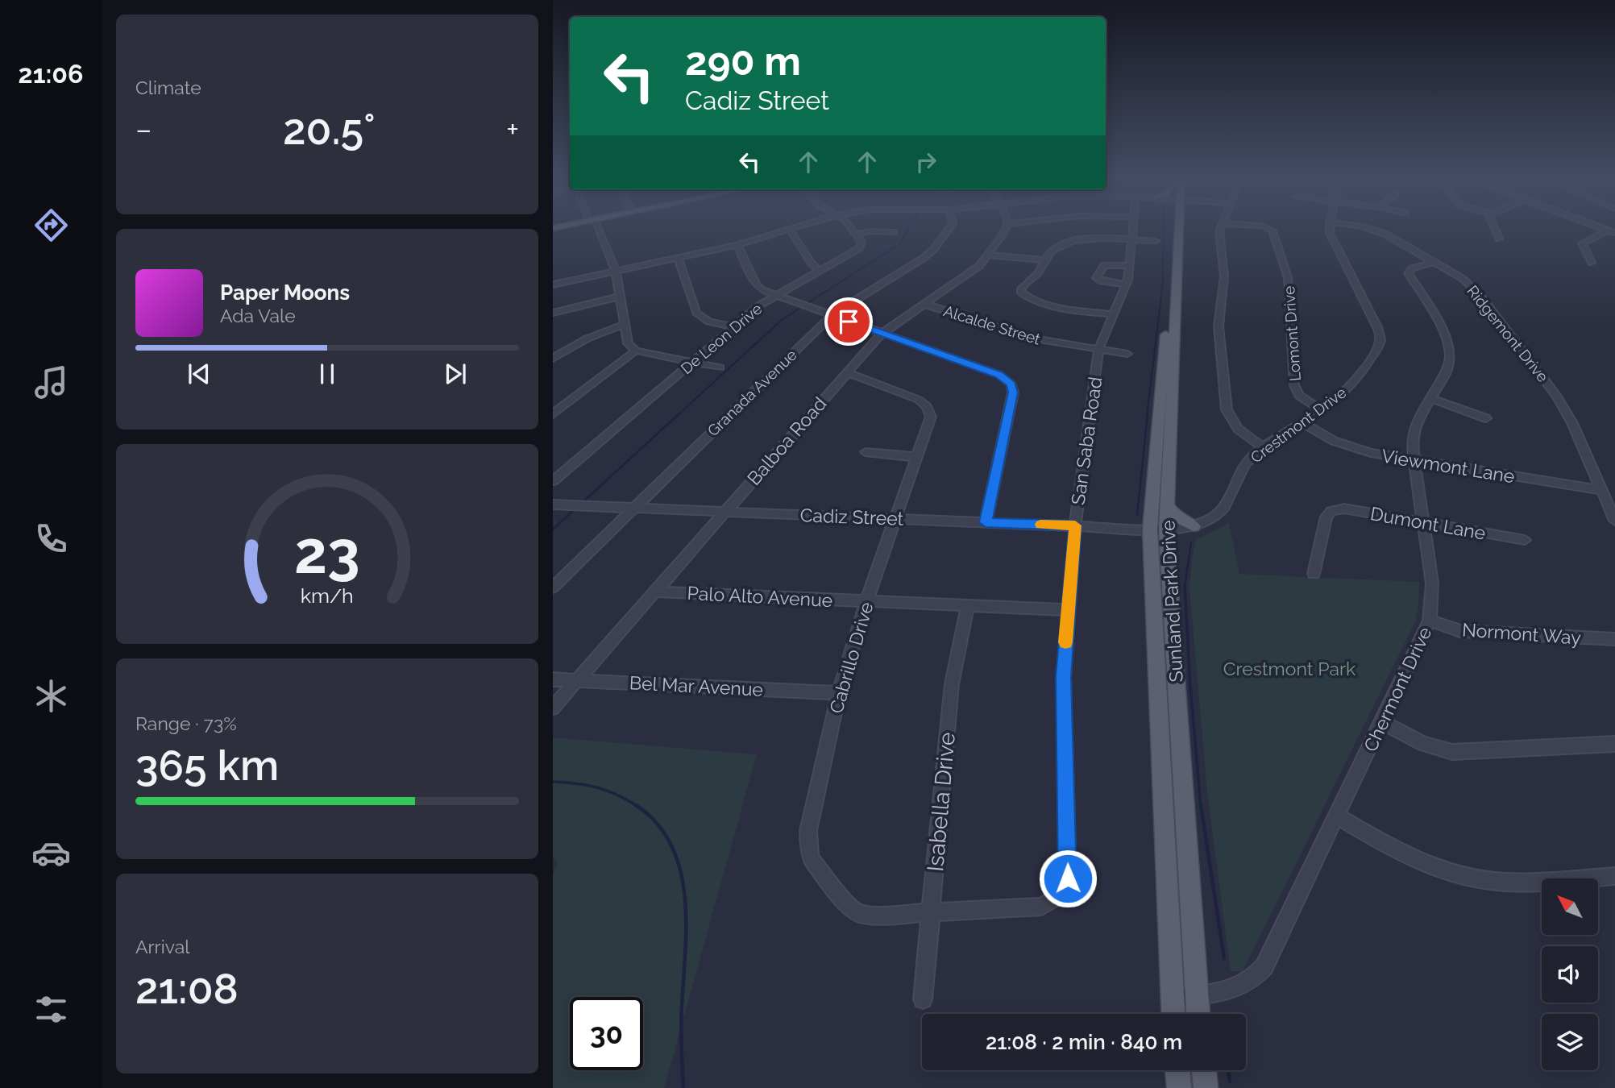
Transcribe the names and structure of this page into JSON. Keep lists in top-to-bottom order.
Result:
{
  "streets": {
    "main road": ["Sunland Park Drive"],
    "street": [
      "Alcalde Street",
      "Lomont Drive",
      "Ridgemont Drive",
      "De Leon Drive",
      "Granada Avenue",
      "Crestmont Drive",
      "Balboa Road",
      "San Saba Road",
      "Viewmont Lane",
      "Cadiz Street",
      "Dumont Lane",
      "Palo Alto Avenue",
      "Normont Way",
      "Cabrillo Drive",
      "Bel Mar Avenue",
      "Chermont Drive",
      "Isabella Drive"
    ]
  },
  "crossings": [
    ["Alcalde Street", "Balboa Road"],
    ["Alcalde Street", "San Saba Road"],
    ["Lomont Drive", "Crestmont Drive"],
    ["Ridgemont Drive", "Viewmont Lane"],
    ["Ridgemont Drive", "Chermont Drive"],
    ["Granada Avenue", "Cadiz Street"],
    ["Crestmont Drive", "Viewmont Lane"],
    ["Crestmont Drive", "Cadiz Street"],
    ["Crestmont Drive", "Sunland Park Drive"],
    ["Balboa Road", "Cadiz Street"],
    ["Balboa Road", "Palo Alto Avenue"],
    ["Balboa Road", "Cabrillo Drive"],
    ["Balboa Road", "Bel Mar Avenue"],
    ["San Saba Road", "Cadiz Street"],
    ["San Saba Road", "Palo Alto Avenue"],
    ["San Saba Road", "Cabrillo Drive"],
    ["San Saba Road", "Isabella Drive"],
    ["Viewmont Lane", "Chermont Drive"],
    ["Cadiz Street", "Sunland Park Drive"],
    ["Cadiz Street", "Cabrillo Drive"],
    ["Dumont Lane", "Chermont Drive"],
    ["Palo Alto Avenue", "Cabrillo Drive"],
    ["Palo Alto Avenue", "Isabella Drive"],
    ["Sunland Park Drive", "Chermont Drive"],
    ["Normont Way", "Chermont Drive"],
    ["Cabrillo Drive", "Bel Mar Avenue"],
    ["Cabrillo Drive", "Isabella Drive"]
  ],
  "parks": ["Crestmont Park"],
  "north": "top left",
  "page": {
    "tabs": "21:06",
    "tile": [
      "Climate",
      ["Range · 73%", "365 km"],
      ["Arrival", "21:08"]
    ],
    "turn": ["290 m", "Cadiz Street"],
    "heat": ["−", "20.5°", "+"],
    "song": ["Paper Moons", "Ada Vale"],
    "limit": "30",
    "trip": "21:08 · 2 min · 840 m",
    "gauge": ["23", "km/h"]
  }
}
